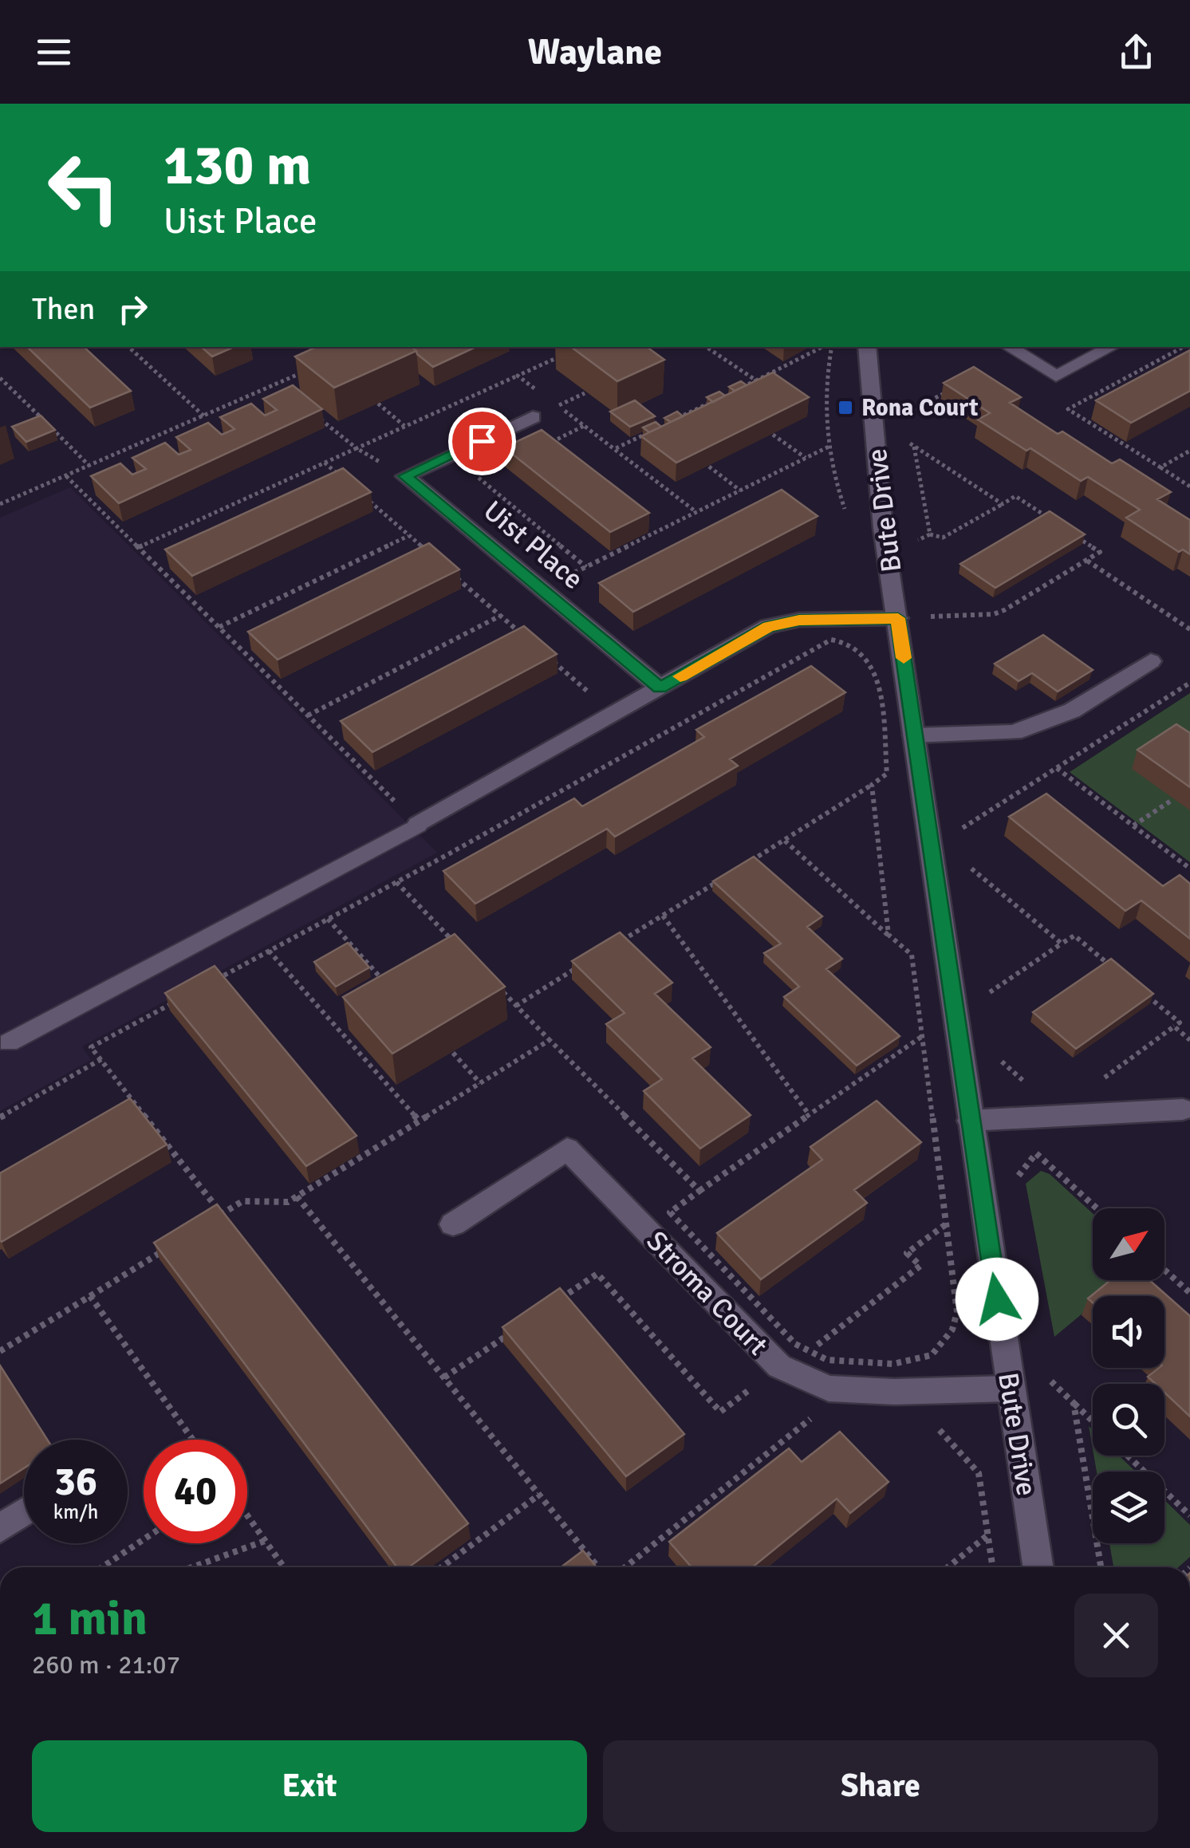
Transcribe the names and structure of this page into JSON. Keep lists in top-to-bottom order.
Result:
{
  "streets": {
    "street": ["Bute Drive", "Uist Place", "Stroma Court"]
  },
  "crossings": [
    ["Bute Drive", "Stroma Court"]
  ],
  "places": {
    "transit": ["Rona Court"]
  },
  "north": "top right",
  "page": {
    "header": "Waylane",
    "turn": ["130 m", "Uist Place"],
    "then": "Then",
    "speed": "36 km/h",
    "limit": "40",
    "heading": ["1 min", "260 m · 21:07"],
    "buttons": ["Exit", "Share"]
  }
}
